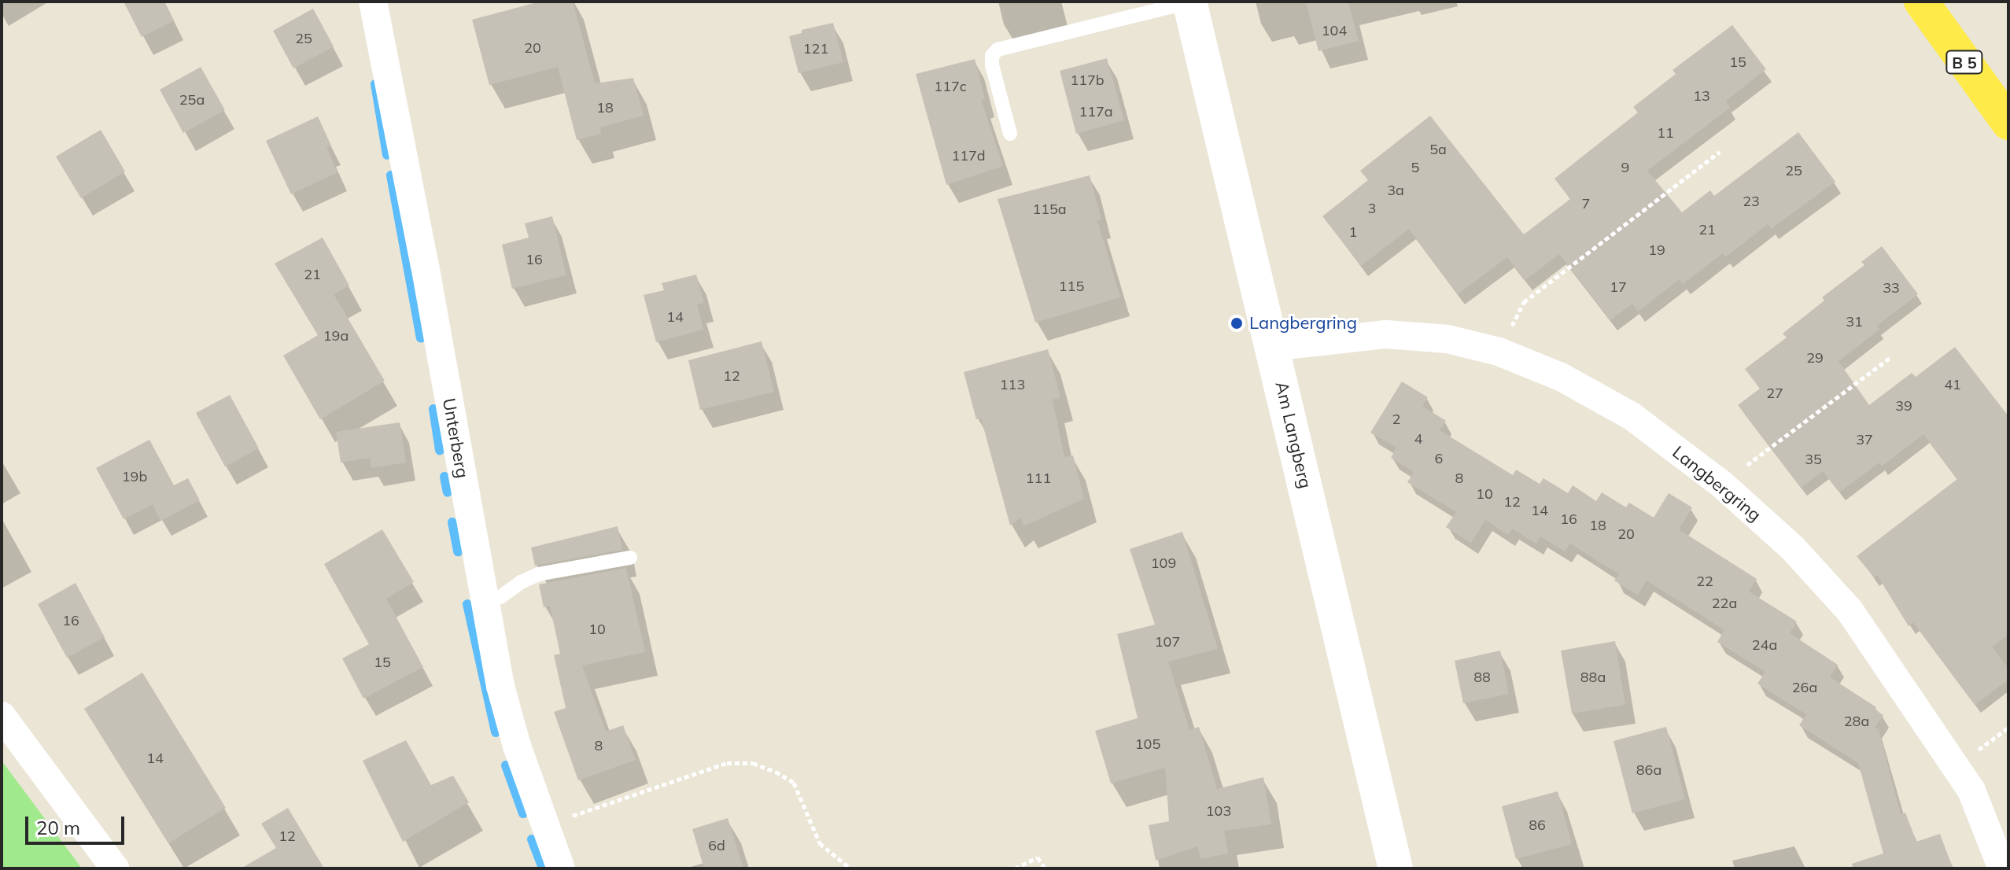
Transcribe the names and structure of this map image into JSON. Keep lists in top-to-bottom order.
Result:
{
  "streets": {
    "main road": ["B 5"],
    "street": ["Am Langberg", "Unterberg", "Langbergring"]
  },
  "crossings": [
    ["Am Langberg", "Langbergring"]
  ],
  "places": ["Langbergring"],
  "house_numbers": [
    "104",
    "25",
    "20",
    "121",
    "15",
    "117b",
    "117c",
    "13",
    "25a",
    "18",
    "117a",
    "11",
    "5a",
    "117d",
    "5",
    "9",
    "25",
    "3a",
    "23",
    "7",
    "3",
    "115a",
    "21",
    "1",
    "19",
    "16",
    "21",
    "115",
    "17",
    "33",
    "14",
    "31",
    "19a",
    "29",
    "12",
    "113",
    "41",
    "27",
    "39",
    "2",
    "4",
    "37",
    "6",
    "35",
    "19b",
    "111",
    "8",
    "10",
    "12",
    "14",
    "16",
    "18",
    "20",
    "109",
    "22",
    "22a",
    "16",
    "10",
    "107",
    "24a",
    "15",
    "88",
    "88a",
    "26a",
    "28a",
    "105",
    "8",
    "14",
    "86a",
    "103",
    "86",
    "12",
    "6d"
  ],
  "scale_bar": "20 m"
}
